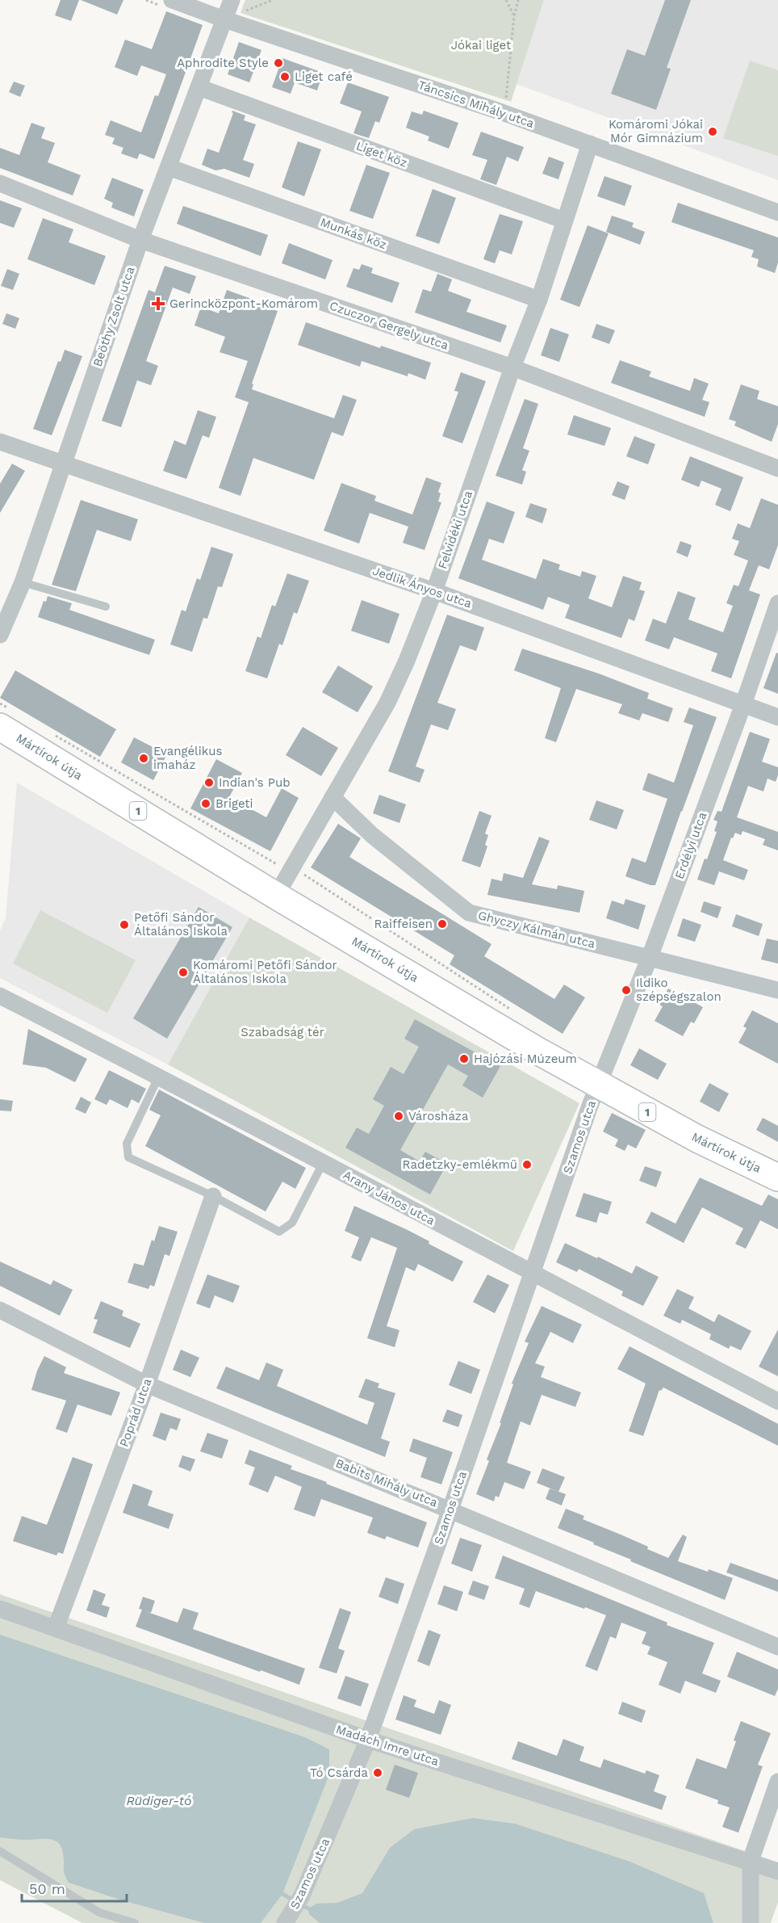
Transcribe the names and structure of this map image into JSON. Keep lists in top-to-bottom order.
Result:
{
  "streets": {
    "main road": ["Mártírok útja", "1"],
    "street": [
      "Táncsics Mihály utca",
      "Liget köz",
      "Munkás köz",
      "Beöthy Zsolt utca",
      "Czuczor Gergely utca",
      "Felvidéki utca",
      "Jedlik Ányos utca",
      "Erdélyi utca",
      "Ghyczy Kálmán utca",
      "Szamos utca",
      "Arany János utca",
      "Poprád utca",
      "Babits Mihály utca",
      "Madách Imre utca"
    ]
  },
  "crossings": [
    ["Táncsics Mihály utca", "Beöthy Zsolt utca"],
    ["Táncsics Mihály utca", "Felvidéki utca"],
    ["Liget köz", "Beöthy Zsolt utca"],
    ["Liget köz", "Felvidéki utca"],
    ["Munkás köz", "Beöthy Zsolt utca"],
    ["Munkás köz", "Felvidéki utca"],
    ["Beöthy Zsolt utca", "Czuczor Gergely utca"],
    ["Beöthy Zsolt utca", "Jedlik Ányos utca"],
    ["Czuczor Gergely utca", "Felvidéki utca"],
    ["Felvidéki utca", "Jedlik Ányos utca"],
    ["Felvidéki utca", "Mártírok útja"],
    ["Felvidéki utca", "Ghyczy Kálmán utca"],
    ["Jedlik Ányos utca", "Erdélyi utca"],
    ["Mártírok útja", "Erdélyi utca"],
    ["Mártírok útja", "Szamos utca"],
    ["Erdélyi utca", "Ghyczy Kálmán utca"],
    ["Erdélyi utca", "Szamos utca"],
    ["Szamos utca", "Arany János utca"],
    ["Szamos utca", "Babits Mihály utca"],
    ["Szamos utca", "Madách Imre utca"],
    ["Poprád utca", "Babits Mihály utca"],
    ["Poprád utca", "Madách Imre utca"]
  ],
  "water": ["Rüdiger-tó"],
  "parks": ["Jókai liget", "Szabadság tér"],
  "places": {
    "other": [
      "Aphrodite Style",
      "Liget café",
      "Komáromi Jókai Mór Gimnázium",
      "Evangélikus imaház",
      "Indian's Pub",
      "Brigeti",
      "Raiffeisen",
      "Petőfi Sándor Általános Iskola",
      "Komáromi Petőfi Sándor Általános Iskola",
      "Ildiko szépségszalon",
      "Hajózási Múzeum",
      "Városháza",
      "Radetzky-emlékmű",
      "Tó Csárda"
    ],
    "health": ["Gerincközpont-Komárom"]
  },
  "scale_bar": "50 m"
}
